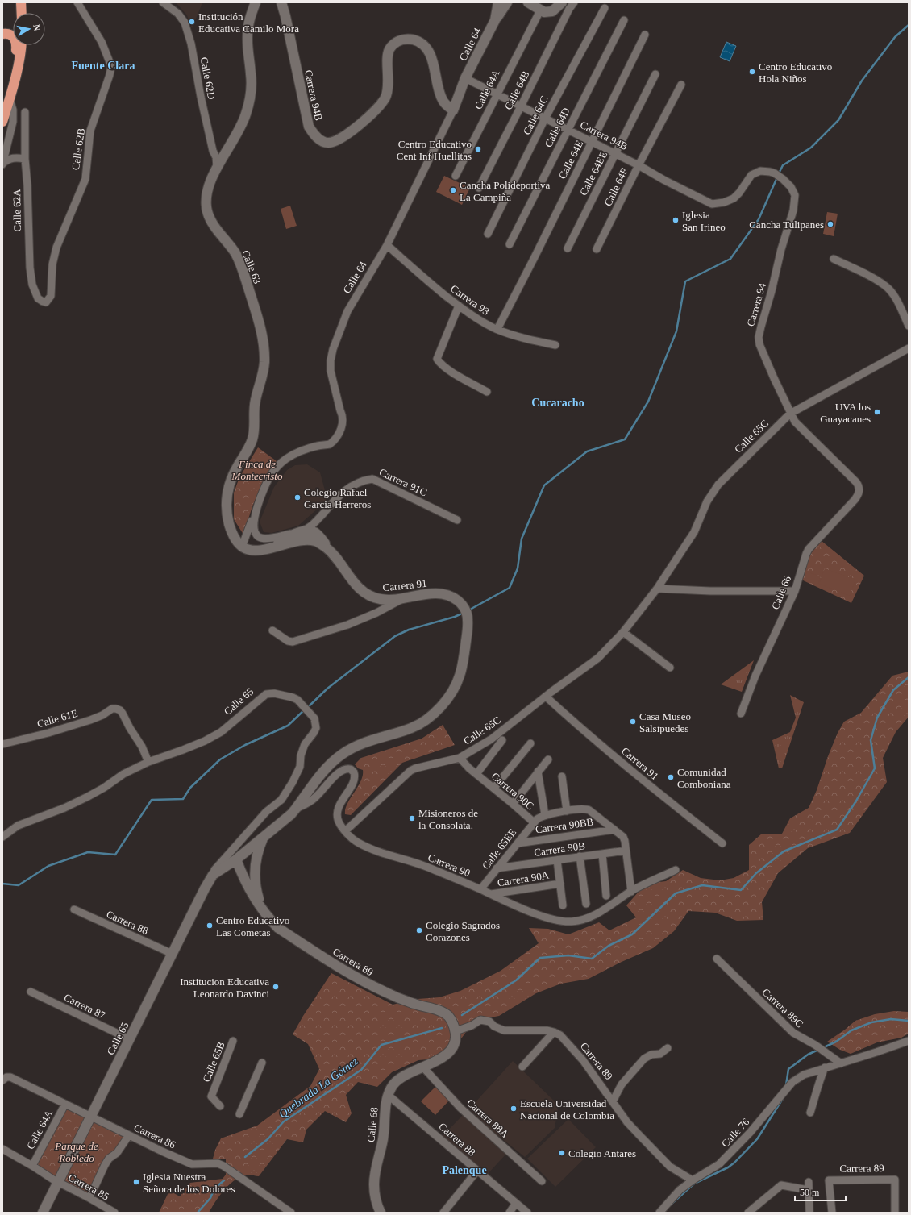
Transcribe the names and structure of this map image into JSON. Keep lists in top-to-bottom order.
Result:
{
  "streets": {
    "main road": [
      "Calle 64",
      "Carrera 94B",
      "Calle 63",
      "Carrera 91",
      "Calle 65",
      "Carrera 89",
      "Calle 68"
    ],
    "street": [
      "Calle 62D",
      "Calle 64A",
      "Calle 64B",
      "Calle 64C",
      "Calle 64D",
      "Calle 62B",
      "Calle 64E",
      "Calle 64EE",
      "Calle 64F",
      "Calle 62A",
      "Carrera 93",
      "Carrera 94",
      "Calle 65C",
      "Carrera 91C",
      "Calle 66",
      "Calle 61E",
      "Carrera 90C",
      "Carrera 90BB",
      "Calle 65EE",
      "Carrera 90B",
      "Carrera 90",
      "Carrera 90A",
      "Carrera 88",
      "Carrera 87",
      "Carrera 89C",
      "Calle 65B",
      "Carrera 88A",
      "Calle 76",
      "Carrera 86",
      "Carrera 85"
    ]
  },
  "crossings": [
    ["Calle 64", "Carrera 94B"],
    ["Calle 64", "Carrera 93"],
    ["Calle 62D", "Calle 63"],
    ["Calle 64A", "Carrera 94B"],
    ["Calle 64A", "Carrera 86"],
    ["Calle 64A", "Carrera 85"],
    ["Calle 64B", "Carrera 94B"],
    ["Carrera 94B", "Calle 64C"],
    ["Carrera 94B", "Calle 64D"],
    ["Carrera 94B", "Calle 64E"],
    ["Carrera 94B", "Calle 64EE"],
    ["Carrera 94B", "Calle 64F"],
    ["Carrera 94B", "Carrera 94"],
    ["Calle 62B", "Calle 62A"],
    ["Calle 64E", "Carrera 93"],
    ["Calle 63", "Carrera 91"],
    ["Carrera 94", "Calle 65C"],
    ["Carrera 94", "Calle 66"],
    ["Calle 65C", "Carrera 91"],
    ["Calle 65C", "Carrera 90C"],
    ["Calle 65C", "Carrera 90"],
    ["Carrera 91", "Calle 65"],
    ["Calle 65", "Calle 61E"],
    ["Calle 65", "Carrera 90"],
    ["Calle 65", "Carrera 88"],
    ["Calle 65", "Carrera 89"],
    ["Calle 65", "Carrera 87"],
    ["Calle 65", "Carrera 86"],
    ["Calle 65", "Carrera 85"],
    ["Carrera 90C", "Carrera 90BB"],
    ["Carrera 90C", "Calle 65EE"],
    ["Carrera 90C", "Carrera 90B"],
    ["Carrera 90BB", "Calle 65EE"],
    ["Calle 65EE", "Carrera 90B"],
    ["Calle 65EE", "Carrera 90"],
    ["Carrera 90", "Carrera 90A"],
    ["Carrera 88", "Calle 68"],
    ["Carrera 89", "Calle 68"],
    ["Carrera 89", "Calle 76"],
    ["Carrera 89C", "Calle 76"],
    ["Carrera 88A", "Calle 68"]
  ],
  "districts": ["Fuente Clara", "Cucaracho", "Palenque"],
  "water": ["Quebrada La Gómez"],
  "parks": ["Finca de Montecristo", "Parque de Robledo"],
  "places": [
    "Institución Educativa Camilo Mora",
    "Centro Educativo Hola Niños",
    "Centro Educativo Cent Inf Huellitas",
    "Cancha Polideportiva La Campiña",
    "Iglesia San Irineo",
    "Cancha Tulipanes",
    "UVA los Guayacanes",
    "Colegio Rafael Garcia Herreros",
    "Casa Museo Salsipuedes",
    "Comunidad Comboniana",
    "Misioneros de la Consolata.",
    "Centro Educativo Las Cometas",
    "Colegio Sagrados Corazones",
    "Institucion Educativa Leonardo Davinci",
    "Escuela Universidad Nacional de Colombia",
    "Colegio Antares",
    "Iglesia Nuestra Señora de los Dolores"
  ],
  "scale_bar": "50 m",
  "north": "right"
}
